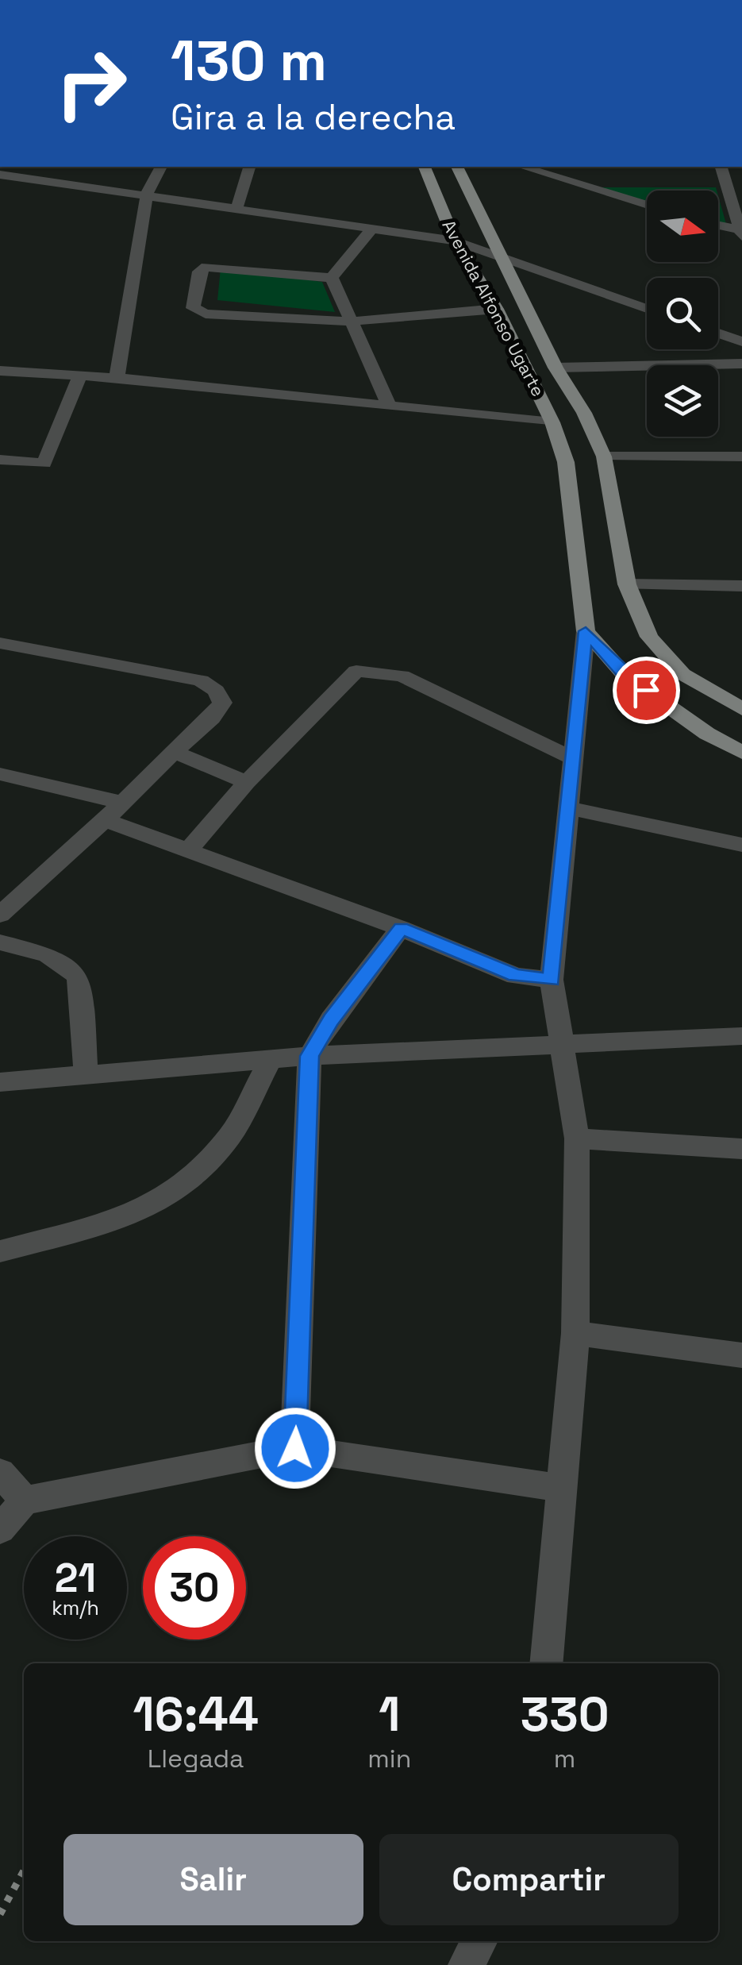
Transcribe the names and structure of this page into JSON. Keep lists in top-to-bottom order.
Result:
{
  "streets": {
    "main road": ["Avenida Alfonso Ugarte"]
  },
  "north": "right",
  "page": {
    "turn": ["130 m", "Gira a la derecha"],
    "speed": "21 km/h",
    "limit": "30",
    "eta": [
      "16:44",
      "Llegada",
      "1",
      "min",
      "330",
      "m"
    ],
    "buttons": ["Salir", "Compartir"]
  }
}
